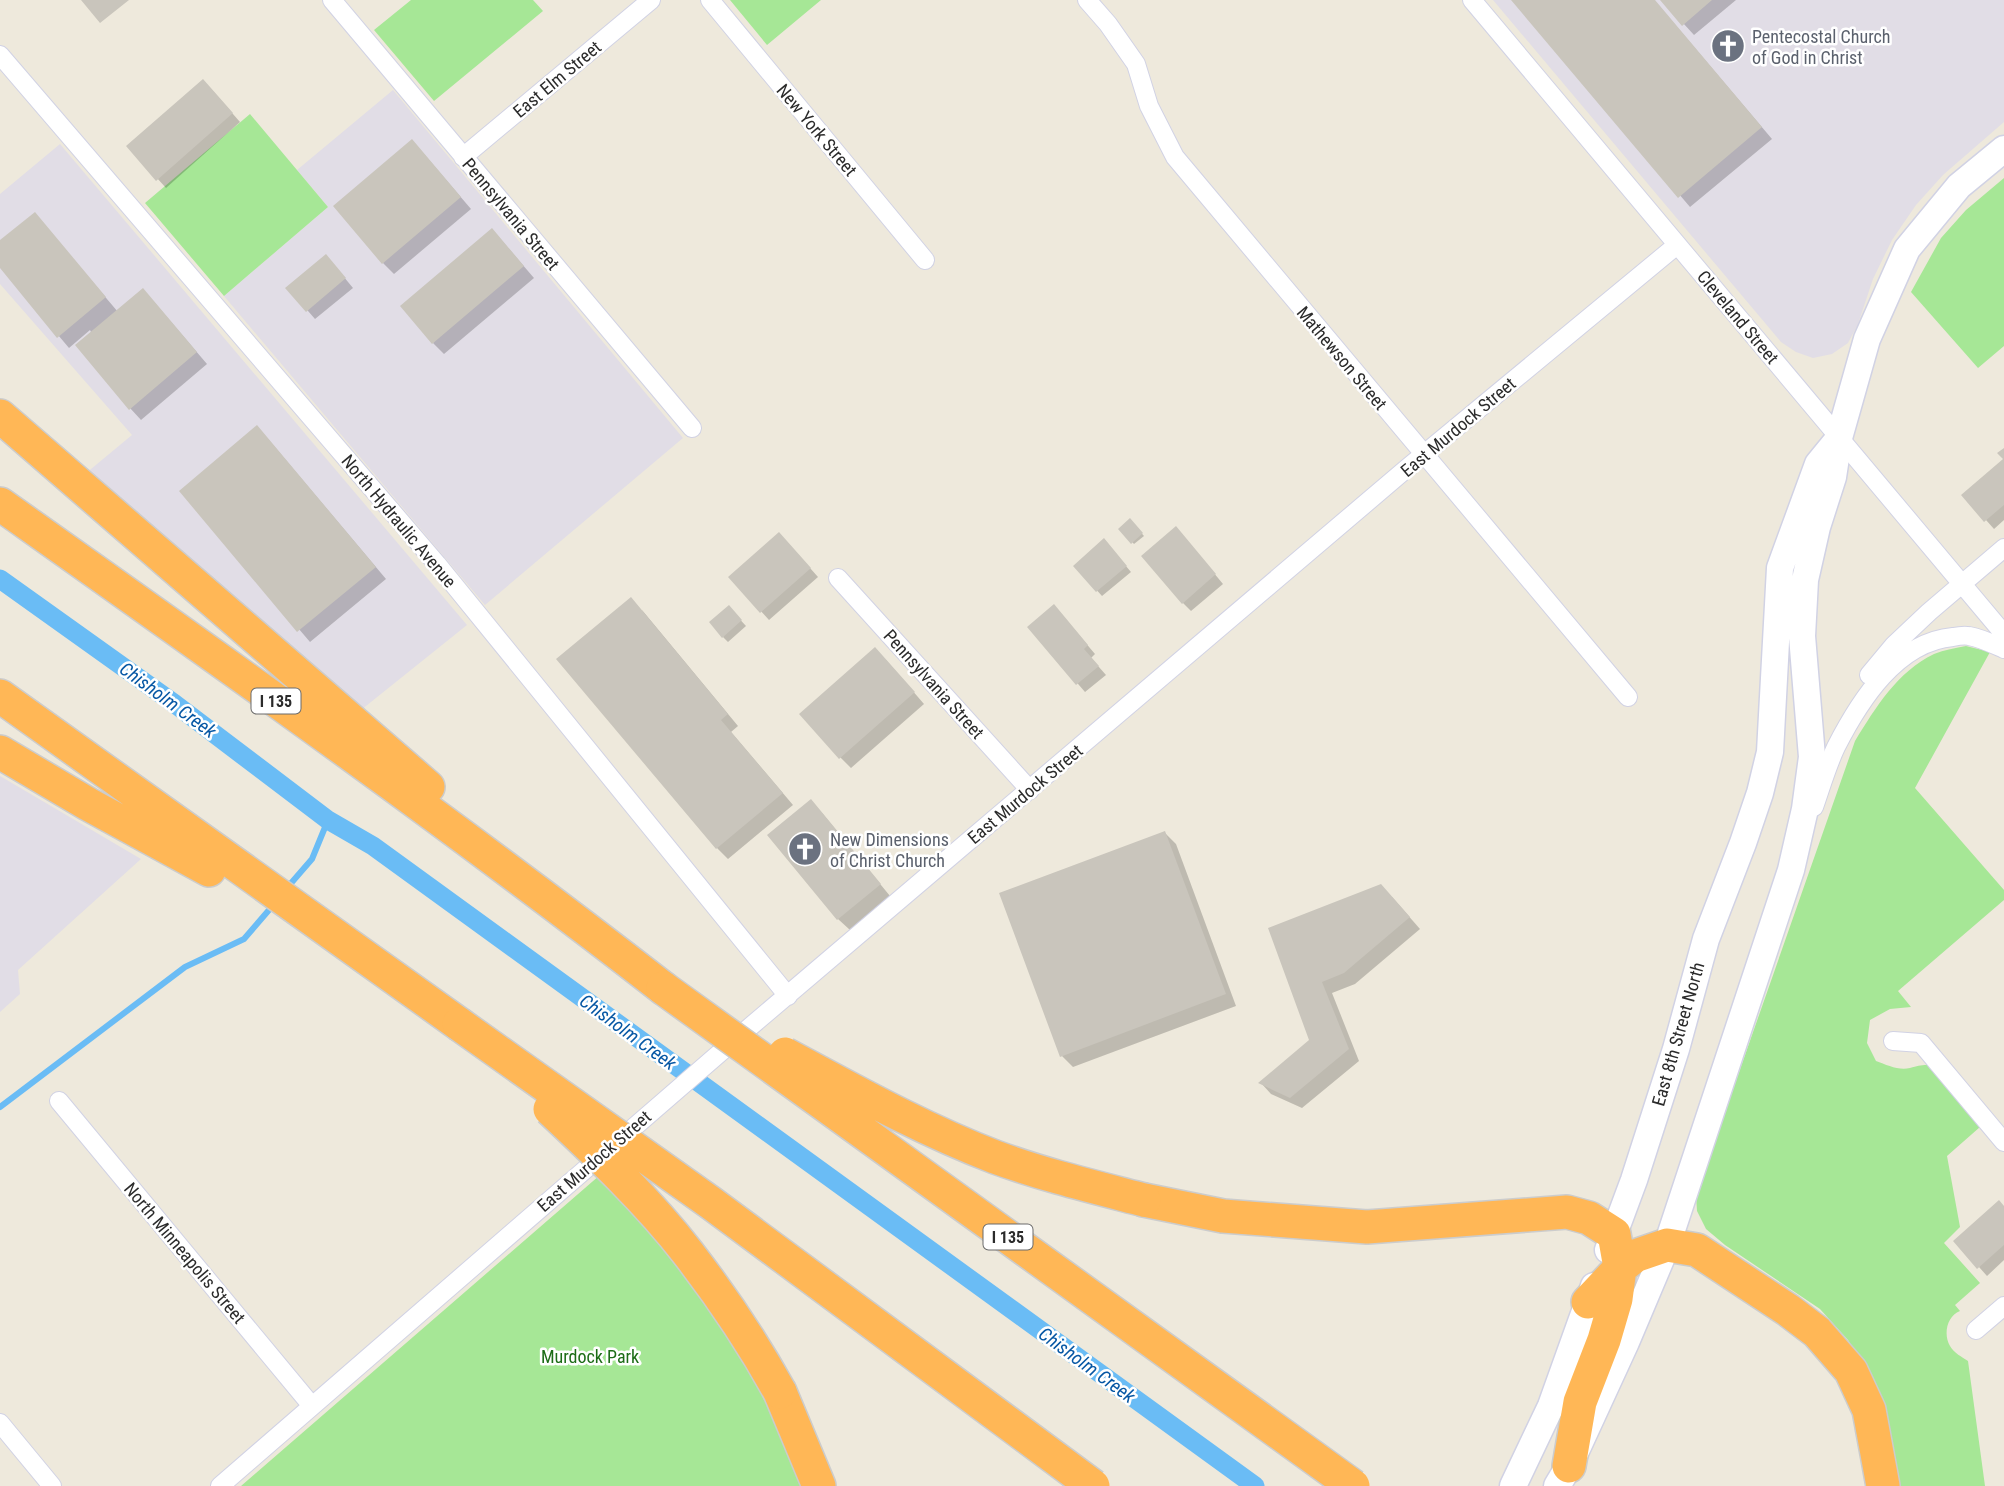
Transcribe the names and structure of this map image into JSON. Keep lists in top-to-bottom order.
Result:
{
  "streets": {
    "highway": ["I 135"],
    "street": [
      "East Elm Street",
      "New York Street",
      "Pennsylvania Street",
      "Cleveland Street",
      "Mathewson Street",
      "East Murdock Street",
      "North Hydraulic Avenue",
      "East 8th Street North",
      "North Minneapolis Street"
    ]
  },
  "crossings": [
    ["East Elm Street", "Pennsylvania Street"],
    ["Pennsylvania Street", "East Murdock Street"],
    ["Cleveland Street", "East Murdock Street"],
    ["Cleveland Street", "East 8th Street North"],
    ["Mathewson Street", "East Murdock Street"],
    ["East Murdock Street", "North Hydraulic Avenue"],
    ["East Murdock Street", "North Minneapolis Street"]
  ],
  "water": ["Chisholm Creek"],
  "parks": ["Murdock Park"],
  "places": {
    "church": ["Pentecostal Church of God in Christ", "New Dimensions of Christ Church"]
  }
}
